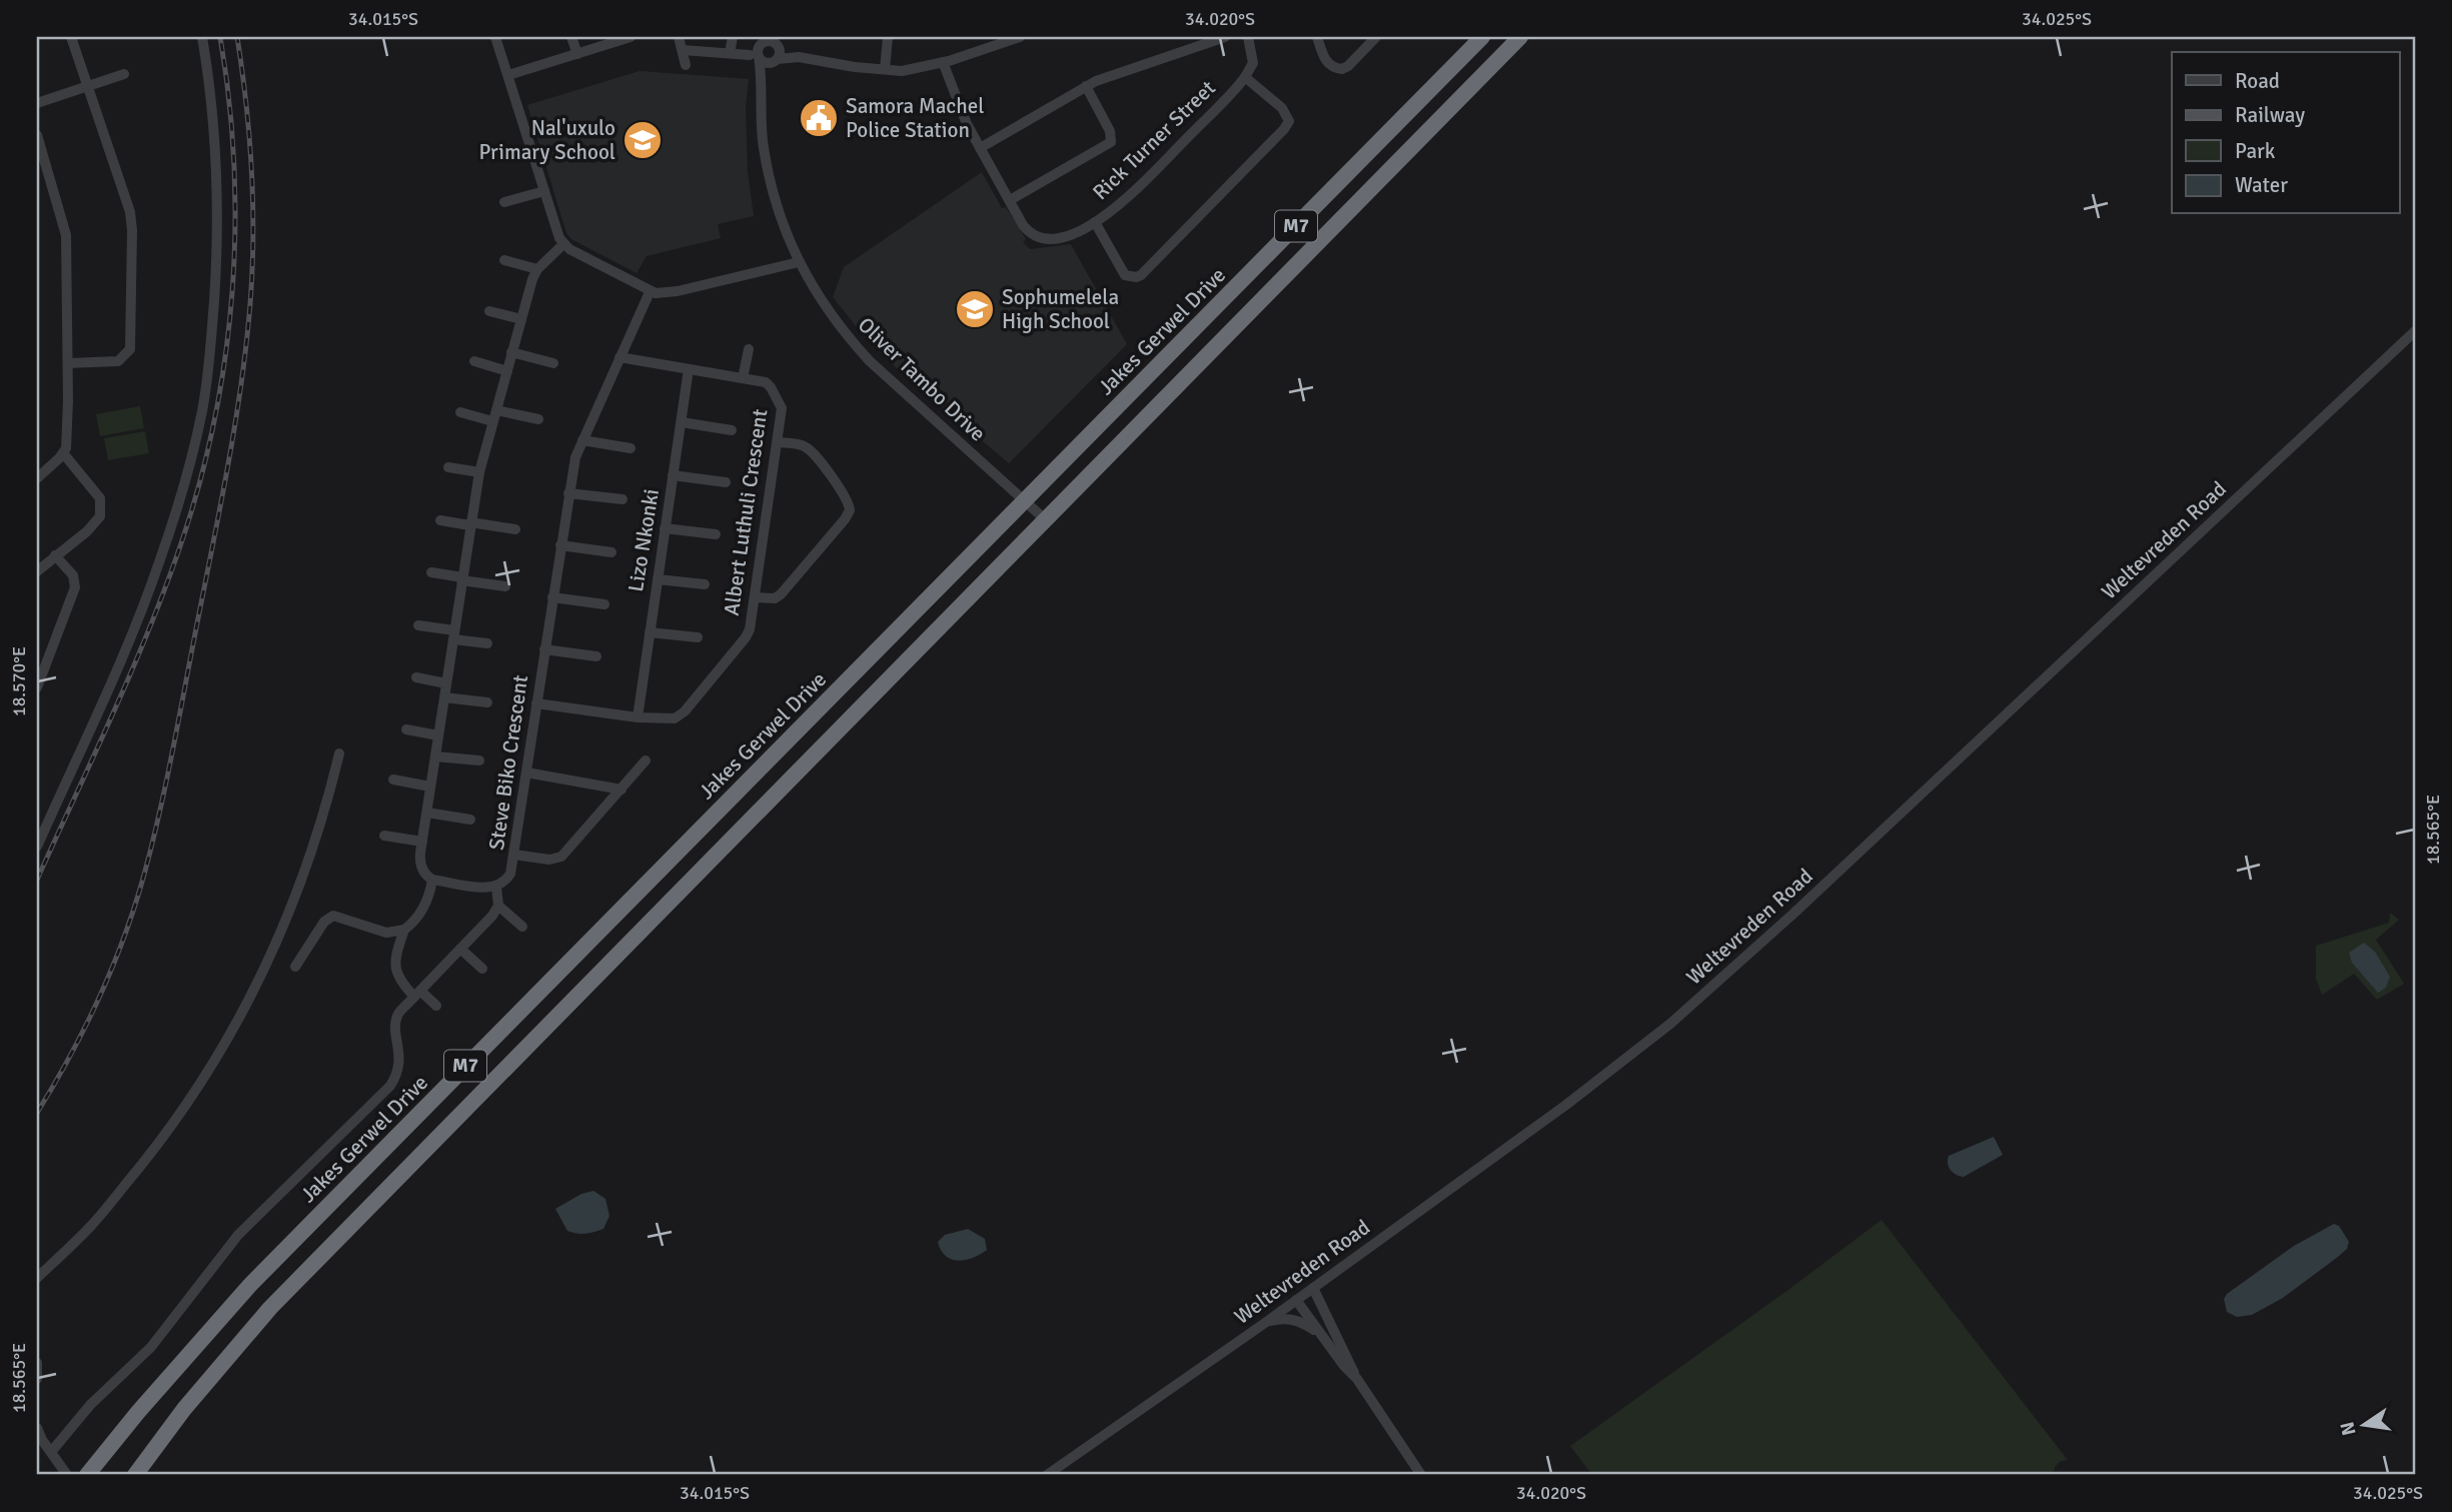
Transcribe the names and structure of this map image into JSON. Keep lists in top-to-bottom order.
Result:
{
  "streets": {
    "highway": ["M7", "Jakes Gerwel Drive"],
    "street": [
      "Rick Turner Street",
      "Oliver Tambo Drive",
      "Albert Luthuli Crescent",
      "Lizo Nkonki",
      "Weltevreden Road",
      "Steve Biko Crescent"
    ]
  },
  "crossings": [
    ["M7", "Oliver Tambo Drive"],
    ["Jakes Gerwel Drive", "Oliver Tambo Drive"],
    ["Albert Luthuli Crescent", "Lizo Nkonki"],
    ["Albert Luthuli Crescent", "Steve Biko Crescent"]
  ],
  "places": {
    "public building": ["Samora Machel Police Station"],
    "school or university": ["Nal'uxulo Primary School", "Sophumelela High School"]
  },
  "legend": [
    "Road",
    "Railway",
    "Park",
    "Water"
  ],
  "north": "left",
  "coordinates": [
    "34.015°S",
    "34.020°S",
    "34.025°S",
    "18.570°E",
    "18.565°E"
  ]
}
